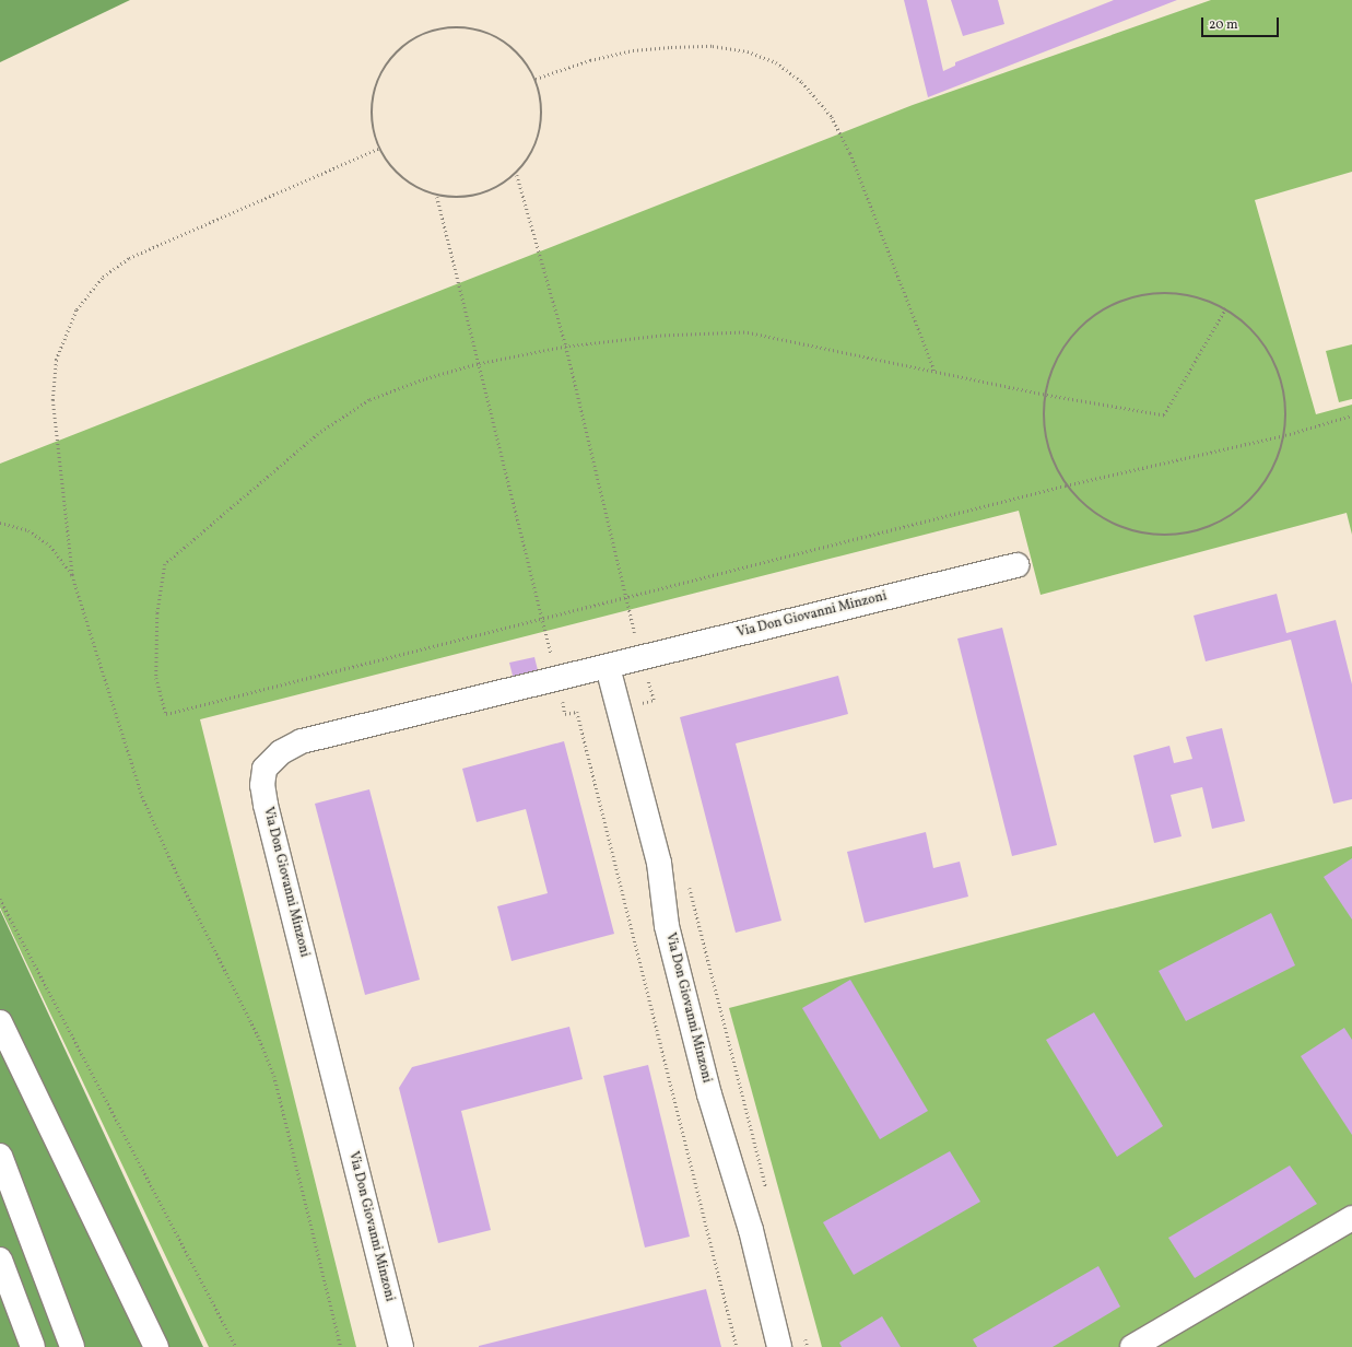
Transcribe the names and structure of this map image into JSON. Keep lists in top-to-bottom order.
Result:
{
  "streets": {
    "main road": ["Via Don Giovanni Minzoni"]
  },
  "scale_bar": "20 m"
}
